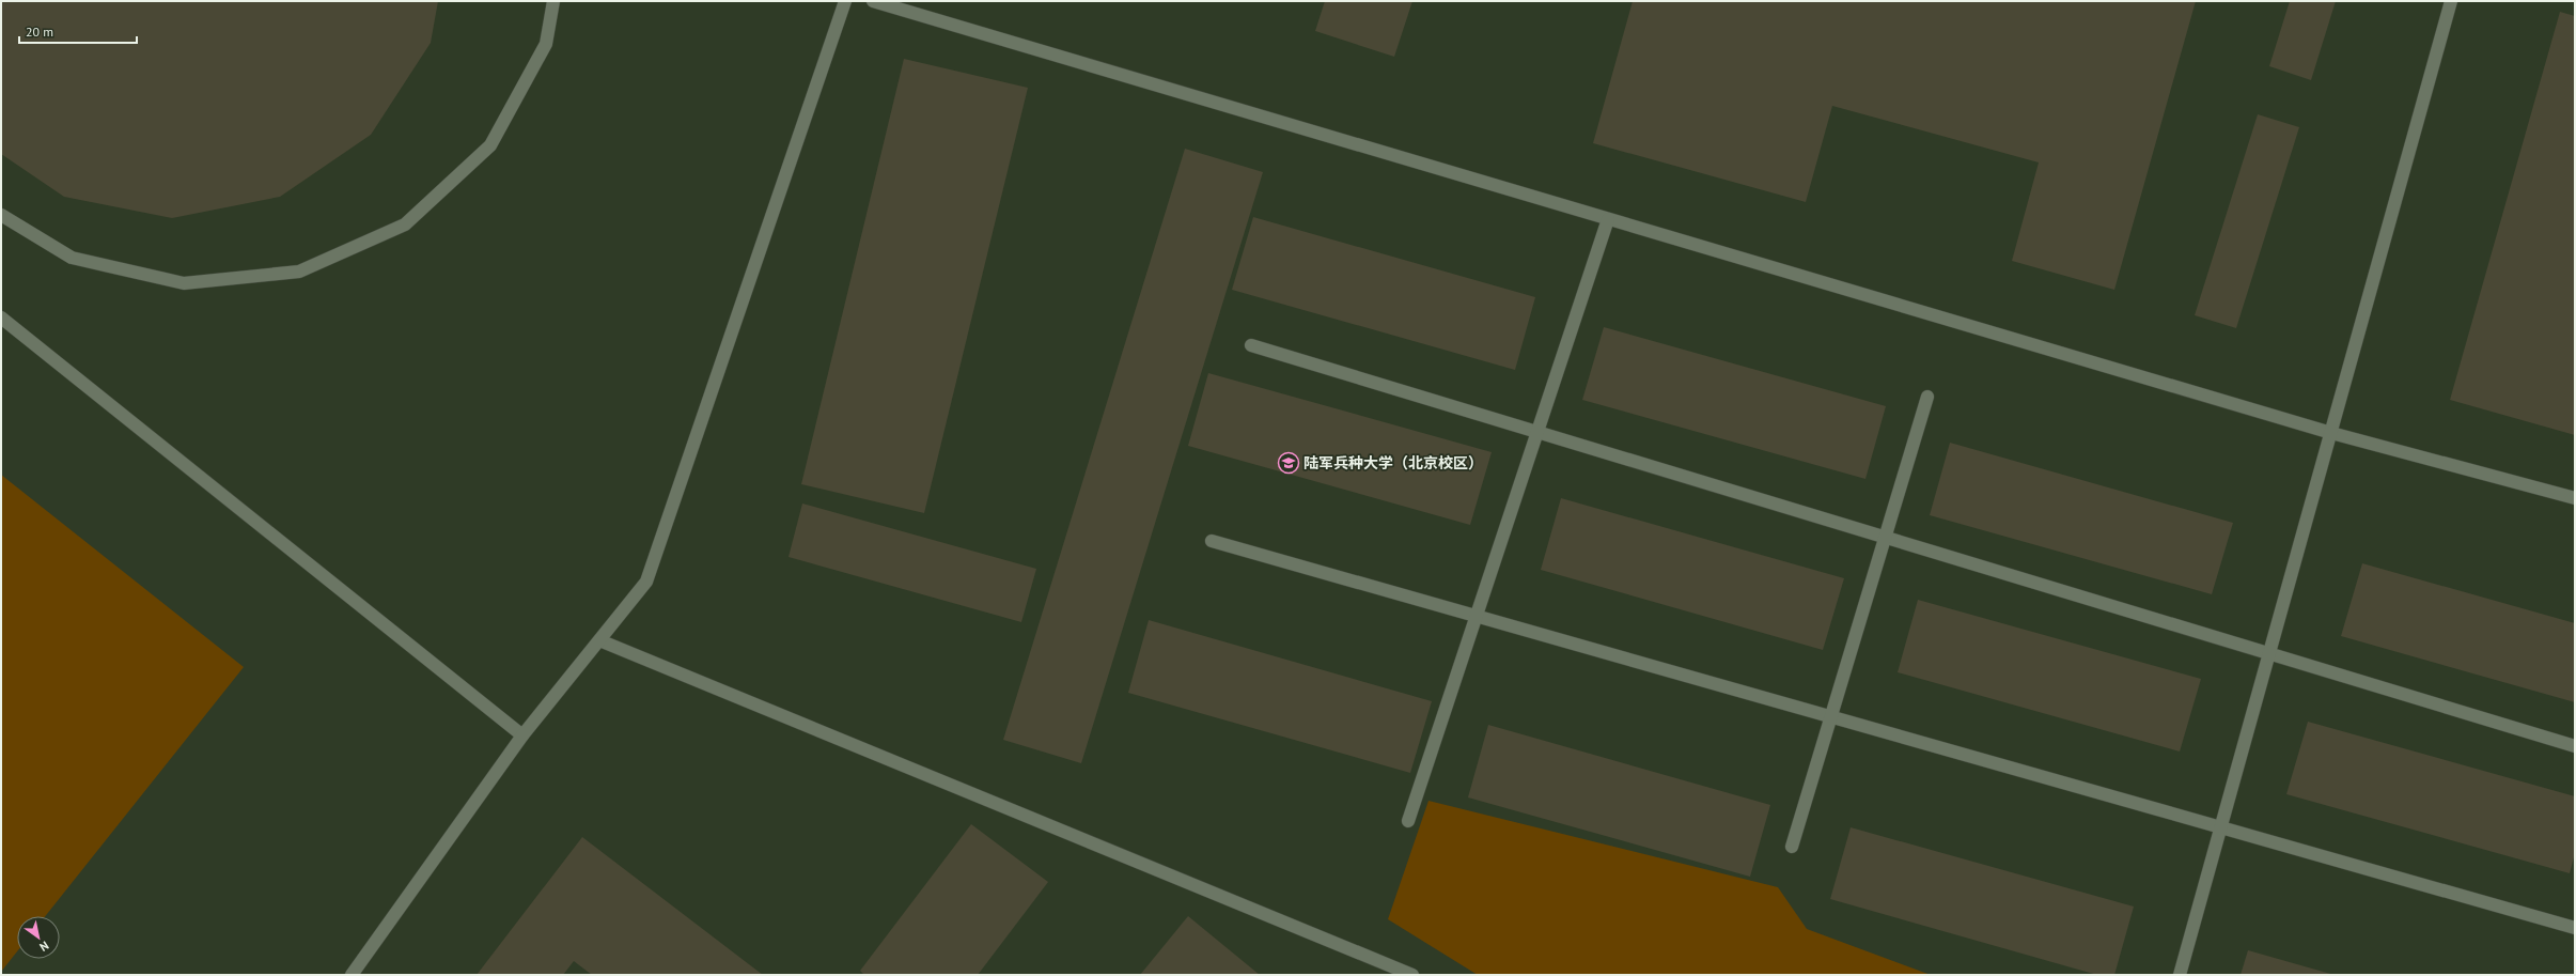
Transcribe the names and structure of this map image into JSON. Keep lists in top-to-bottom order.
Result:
{
  "places": {
    "school or university": ["陆军兵种大学（北京校区）"]
  },
  "scale_bar": "20 m",
  "north": "bottom right"
}
